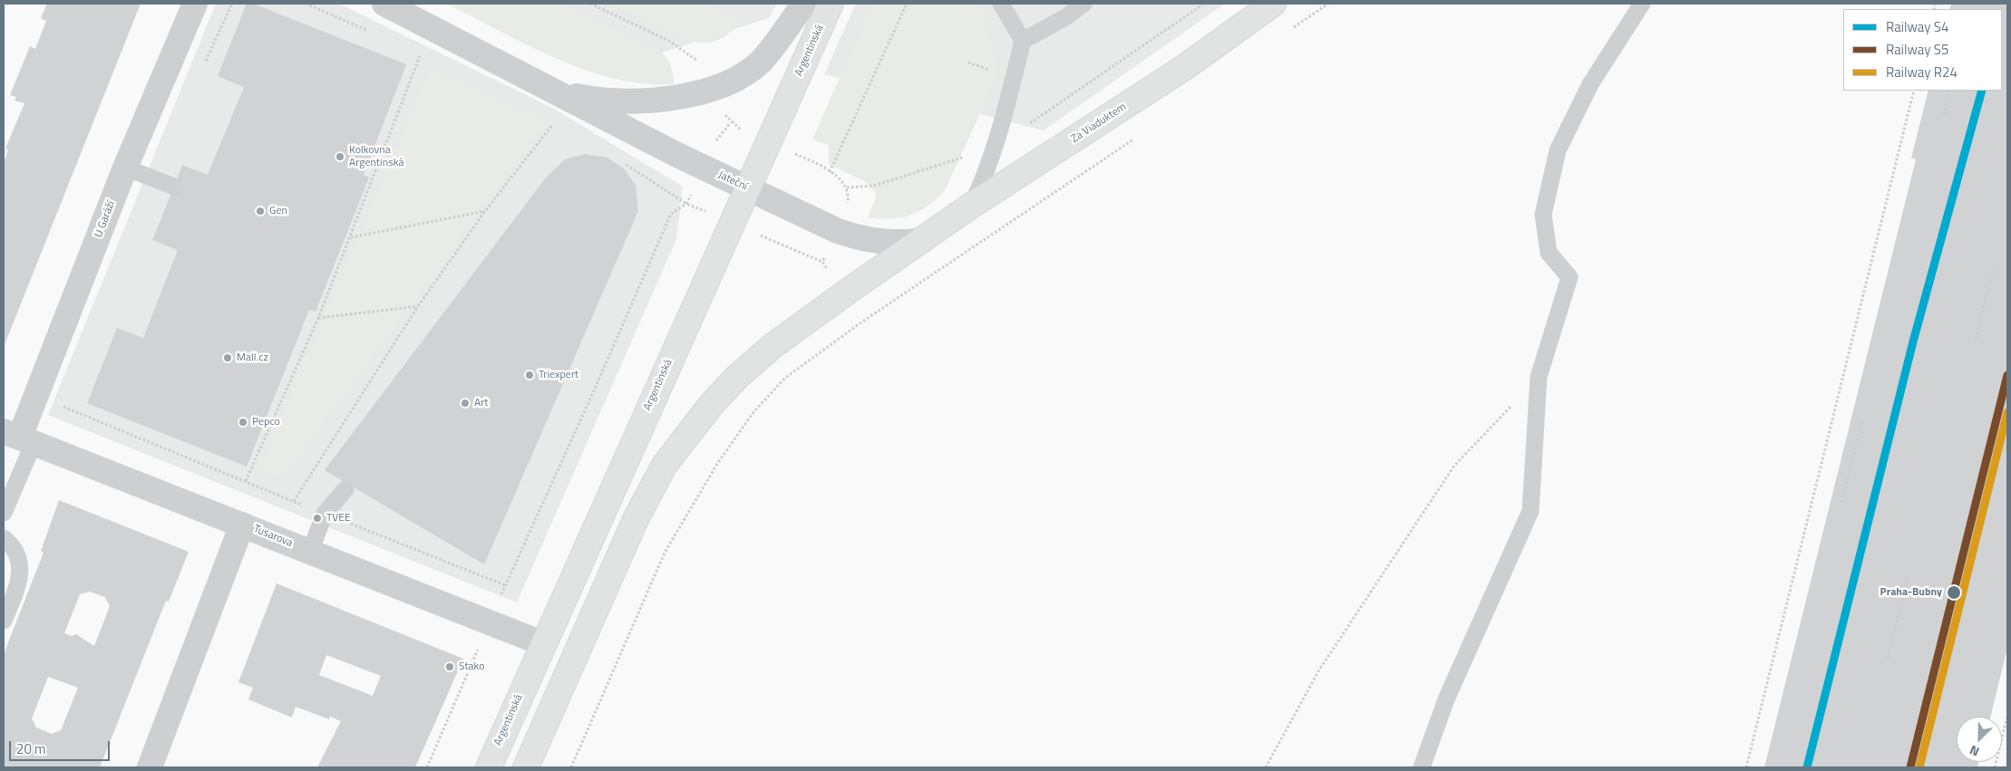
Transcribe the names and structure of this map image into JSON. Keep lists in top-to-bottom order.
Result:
{
  "streets": {
    "main road": ["Argentinská", "Za Viaduktem"],
    "street": ["Jateční", "U Garáží", "Tusarova"]
  },
  "crossings": [
    ["Argentinská", "Jateční"],
    ["Argentinská", "Tusarova"],
    ["Za Viaduktem", "Jateční"],
    ["U Garáží", "Tusarova"]
  ],
  "places": [
    "Kolkovna Argentinská",
    "Gen",
    "Mall.cz",
    "Triexpert",
    "Art",
    "Pepco",
    "TVEE",
    "Praha-Bubny",
    "Stako"
  ],
  "lines": ["rail line S4", "rail line S5", "rail line R24"],
  "legend": ["Railway S4", "Railway S5", "Railway R24"],
  "scale_bar": "20 m",
  "north": "bottom left"
}
